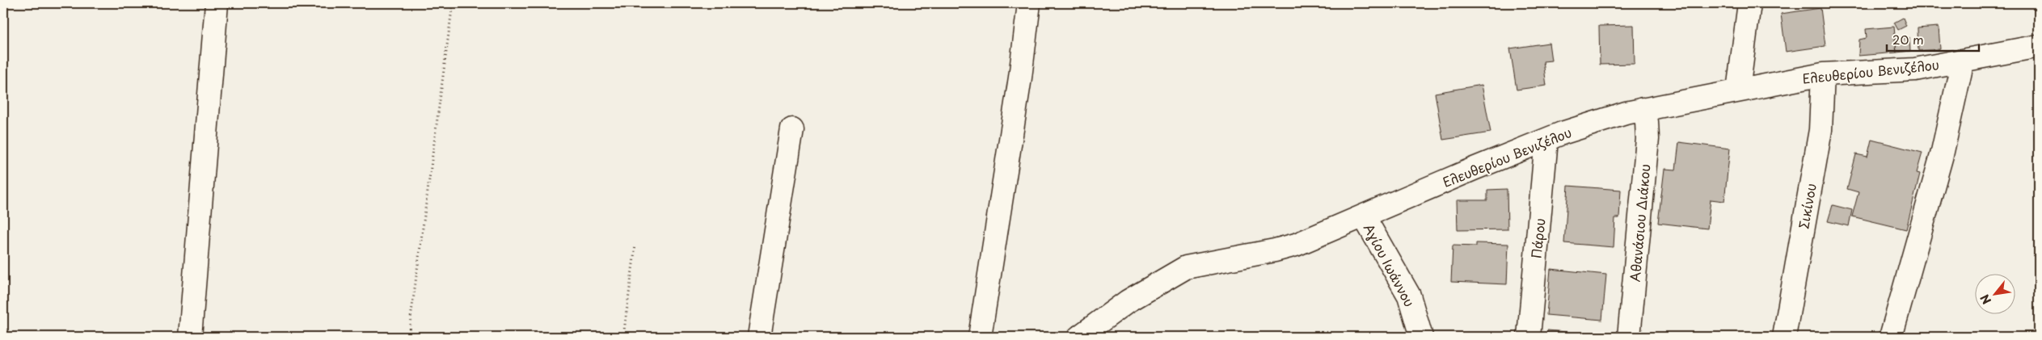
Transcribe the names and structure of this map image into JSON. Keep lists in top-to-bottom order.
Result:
{
  "streets": {
    "street": [
      "Ελευθερίου Βενιζέλου",
      "Σικίνου",
      "Αθανάσιου Διάκου",
      "Πάρου",
      "Αγίου Ιωάννου"
    ]
  },
  "crossings": [
    ["Ελευθερίου Βενιζέλου", "Σικίνου"],
    ["Ελευθερίου Βενιζέλου", "Αθανάσιου Διάκου"],
    ["Ελευθερίου Βενιζέλου", "Πάρου"],
    ["Ελευθερίου Βενιζέλου", "Αγίου Ιωάννου"]
  ],
  "scale_bar": "20 m",
  "north": "bottom left"
}
